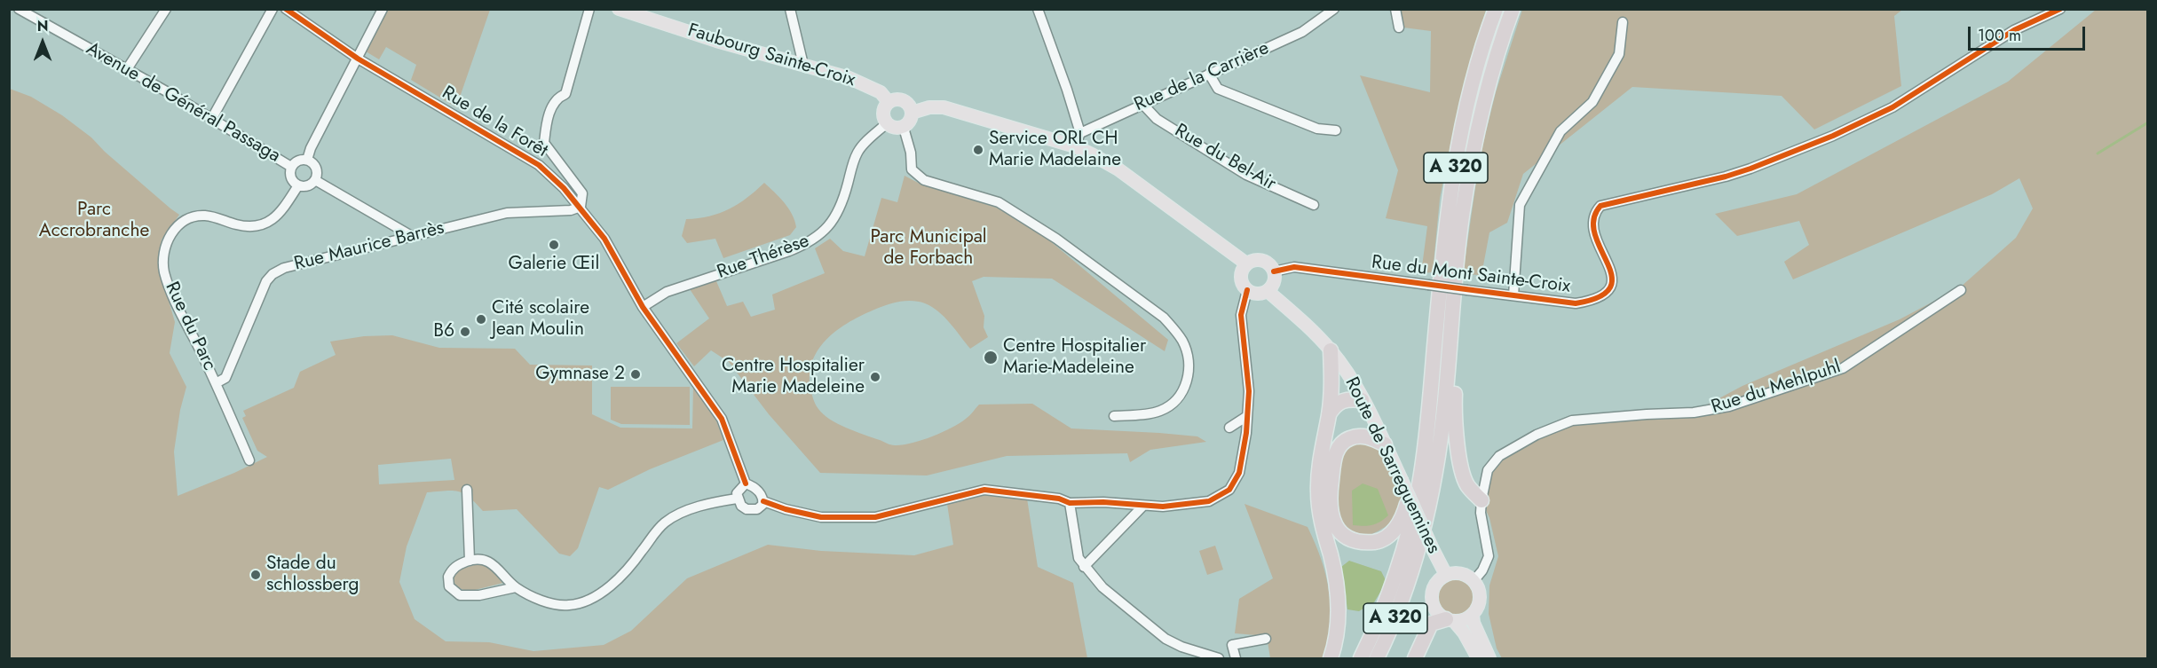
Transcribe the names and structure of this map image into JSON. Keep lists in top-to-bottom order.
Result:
{
  "streets": {
    "highway": ["A 320"],
    "main road": ["Faubourg Sainte-Croix", "Route de Sarreguemines"],
    "street": [
      "Rue de la Carrière",
      "Avenue de Général Passaga",
      "Rue de la Forêt",
      "Rue du Bel-Air",
      "Rue Maurice Barrès",
      "Rue Thérèse",
      "Rue du Mont Sainte-Croix",
      "Rue du Parc",
      "Rue du Mehlpuhl"
    ]
  },
  "crossings": [
    ["Faubourg Sainte-Croix", "Rue Thérèse"],
    ["Rue de la Carrière", "Rue du Bel-Air"],
    ["Avenue de Général Passaga", "Rue du Parc"],
    ["Rue de la Forêt", "Rue Maurice Barrès"],
    ["Rue de la Forêt", "Rue Thérèse"],
    ["Rue Maurice Barrès", "Rue du Parc"],
    ["Rue du Mont Sainte-Croix", "Route de Sarreguemines"],
    ["Rue du Mehlpuhl", "Route de Sarreguemines"]
  ],
  "parks": ["Parc Accrobranche", "Parc Municipal de Forbach"],
  "places": [
    "Service ORL CH Marie Madelaine",
    "Galerie Œil",
    "Cité scolaire Jean Moulin",
    "B6",
    "Centre Hospitalier Marie-Madeleine",
    "Gymnase 2",
    "Centre Hospitalier Marie Madeleine",
    "Stade du schlossberg"
  ],
  "scale_bar": "100 m",
  "north": "top"
}
